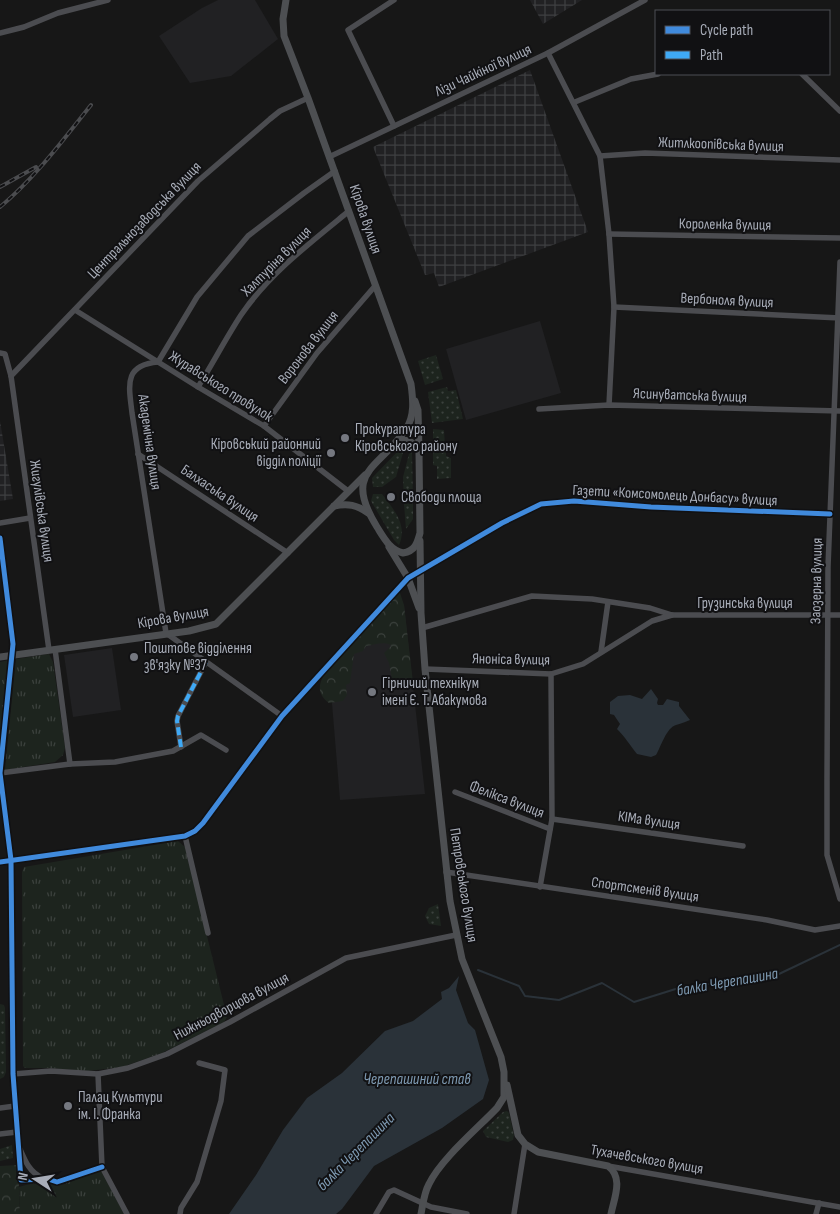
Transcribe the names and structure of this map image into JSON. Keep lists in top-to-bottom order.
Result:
{
  "streets": {
    "main road": ["Кірова вулиця", "Петровського вулиця", "Тухачевського вулиця"],
    "street": [
      "Лізи Чайкіної вулиця",
      "Житлкоопівська вулиця",
      "Центральнозаводська вулиця",
      "Короленка вулиця",
      "Халтуріна вулиця",
      "Вербоноля вулиця",
      "Воронова вулиця",
      "Журавського провулок",
      "Ясинуватська вулиця",
      "Академічна вулиця",
      "Балхаська вулиця",
      "Газети «Комсомолець Донбасу» вулиця",
      "Жигулівська вулиця",
      "Заозерна вулиця",
      "Грузинська вулиця",
      "Яноніса вулиця",
      "Фелікса вулиця",
      "КІМа вулиця",
      "Спортсменів вулиця",
      "Нижньодворцова вулиця"
    ]
  },
  "crossings": [
    ["Лізи Чайкіної вулиця", "Кірова вулиця"],
    ["Кірова вулиця", "Центральнозаводська вулиця"],
    ["Кірова вулиця", "Халтуріна вулиця"],
    ["Кірова вулиця", "Воронова вулиця"],
    ["Кірова вулиця", "Журавського провулок"],
    ["Кірова вулиця", "Академічна вулиця"],
    ["Кірова вулиця", "Балхаська вулиця"],
    ["Кірова вулиця", "Газети «Комсомолець Донбасу» вулиця"],
    ["Кірова вулиця", "Жигулівська вулиця"],
    ["Кірова вулиця", "Петровського вулиця"],
    ["Центральнозаводська вулиця", "Журавського провулок"],
    ["Центральнозаводська вулиця", "Жигулівська вулиця"],
    ["Халтуріна вулиця", "Журавського провулок"],
    ["Вербоноля вулиця", "Заозерна вулиця"],
    ["Воронова вулиця", "Журавського провулок"],
    ["Журавського провулок", "Академічна вулиця"],
    ["Ясинуватська вулиця", "Заозерна вулиця"],
    ["Академічна вулиця", "Балхаська вулиця"],
    ["Газети «Комсомолець Донбасу» вулиця", "Заозерна вулиця"],
    ["Заозерна вулиця", "Грузинська вулиця"],
    ["Грузинська вулиця", "Яноніса вулиця"],
    ["Грузинська вулиця", "Петровського вулиця"],
    ["Яноніса вулиця", "Петровського вулиця"],
    ["Петровського вулиця", "Спортсменів вулиця"],
    ["Петровського вулиця", "Нижньодворцова вулиця"]
  ],
  "water": ["балка Черепашина", "Черепашиний став"],
  "places": [
    "Прокуратура Кіровського району",
    "Кіровський районний відділ поліції",
    "Свободи площа",
    "Поштове відділення зв'язку №37",
    "Гірничий технікум імені Є. Т. Абакумова",
    "Палац Культури ім. І. Франка"
  ],
  "legend": ["Cycle path", "Path"],
  "north": "left"
}
